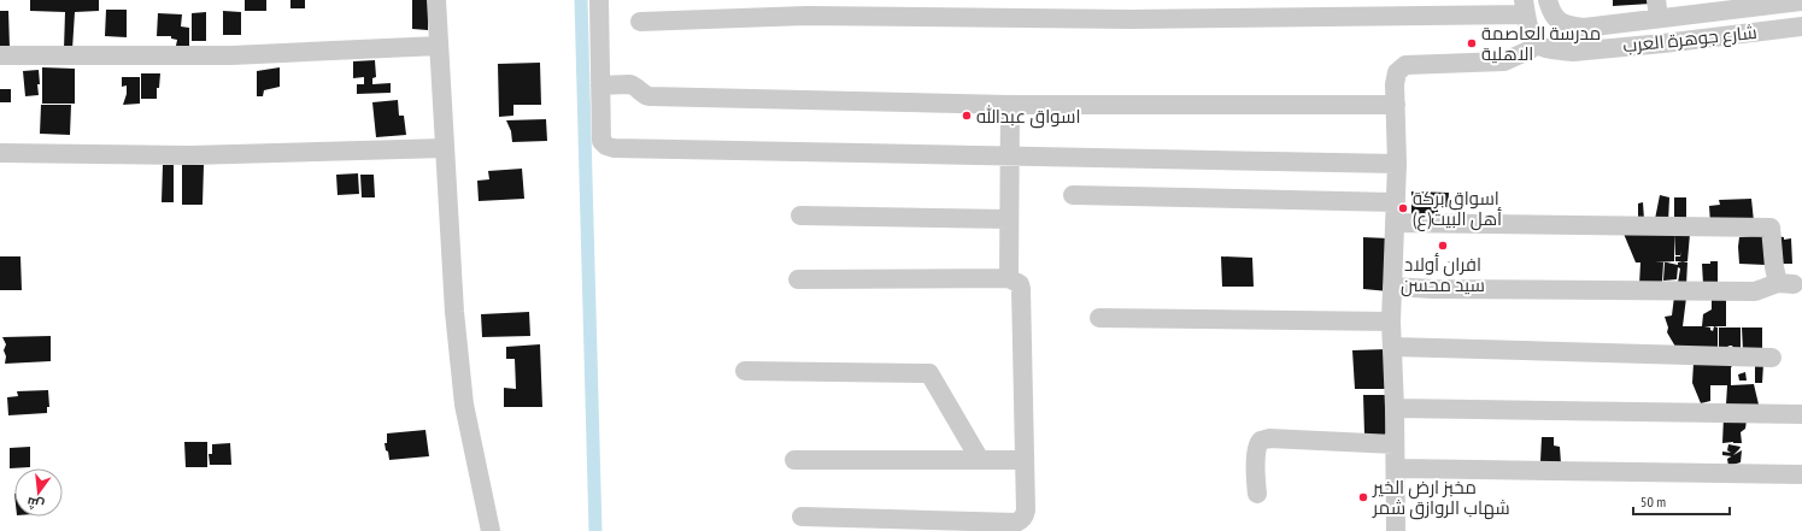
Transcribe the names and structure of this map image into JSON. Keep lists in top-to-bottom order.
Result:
{
  "streets": {
    "street": ["شارع جوهرة العرب"]
  },
  "places": [
    "مدرسة العاصمة الاهلية",
    "اسواق عبدالله",
    "اسواق بركة أهل البيت(ع)",
    "افران أولاد سيد محسن",
    "مخبز ارض الخير شهاب الروازق شمر"
  ],
  "scale_bar": "50 m",
  "north": "bottom"
}
